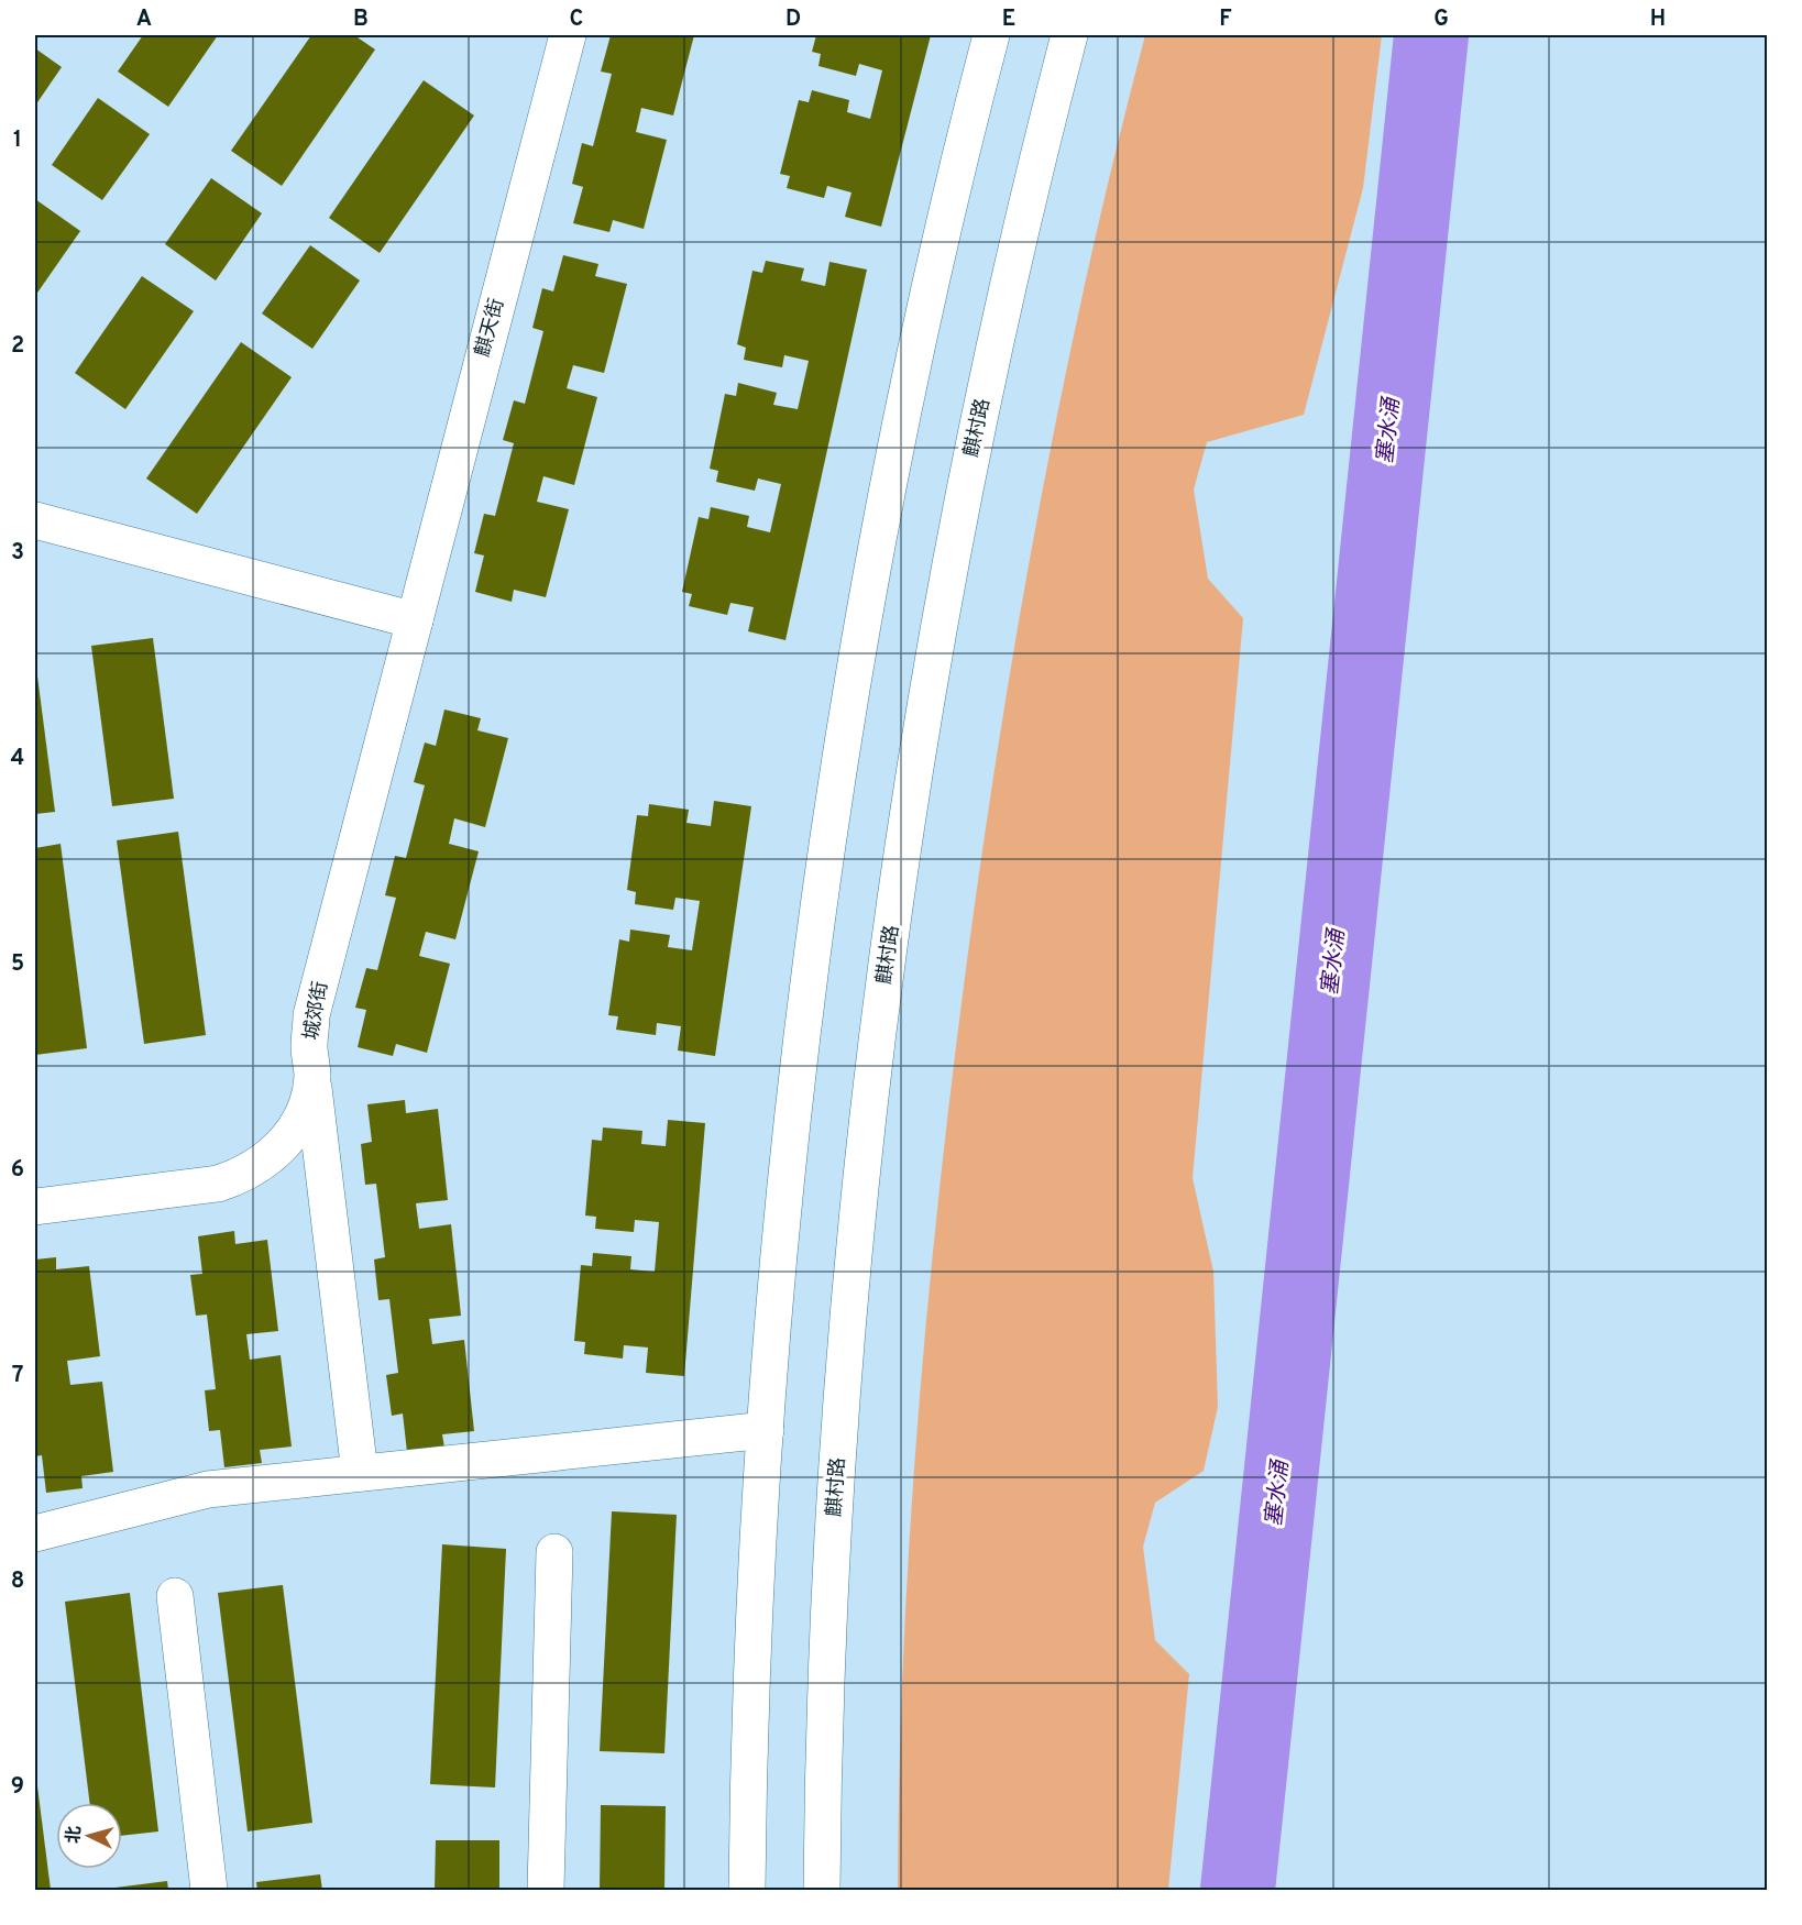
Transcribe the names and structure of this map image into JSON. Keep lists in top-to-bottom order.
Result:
{
  "streets": {
    "street": ["麒天街", "麒村路", "城郊街"]
  },
  "crossings": [
    ["麒天街", "城郊街"]
  ],
  "water": ["塞水涌"],
  "north": "left",
  "grid": {
    "columns": [
      "A",
      "B",
      "C",
      "D",
      "E",
      "F",
      "G",
      "H"
    ],
    "rows": [
      "1",
      "2",
      "3",
      "4",
      "5",
      "6",
      "7",
      "8",
      "9"
    ]
  }
}
